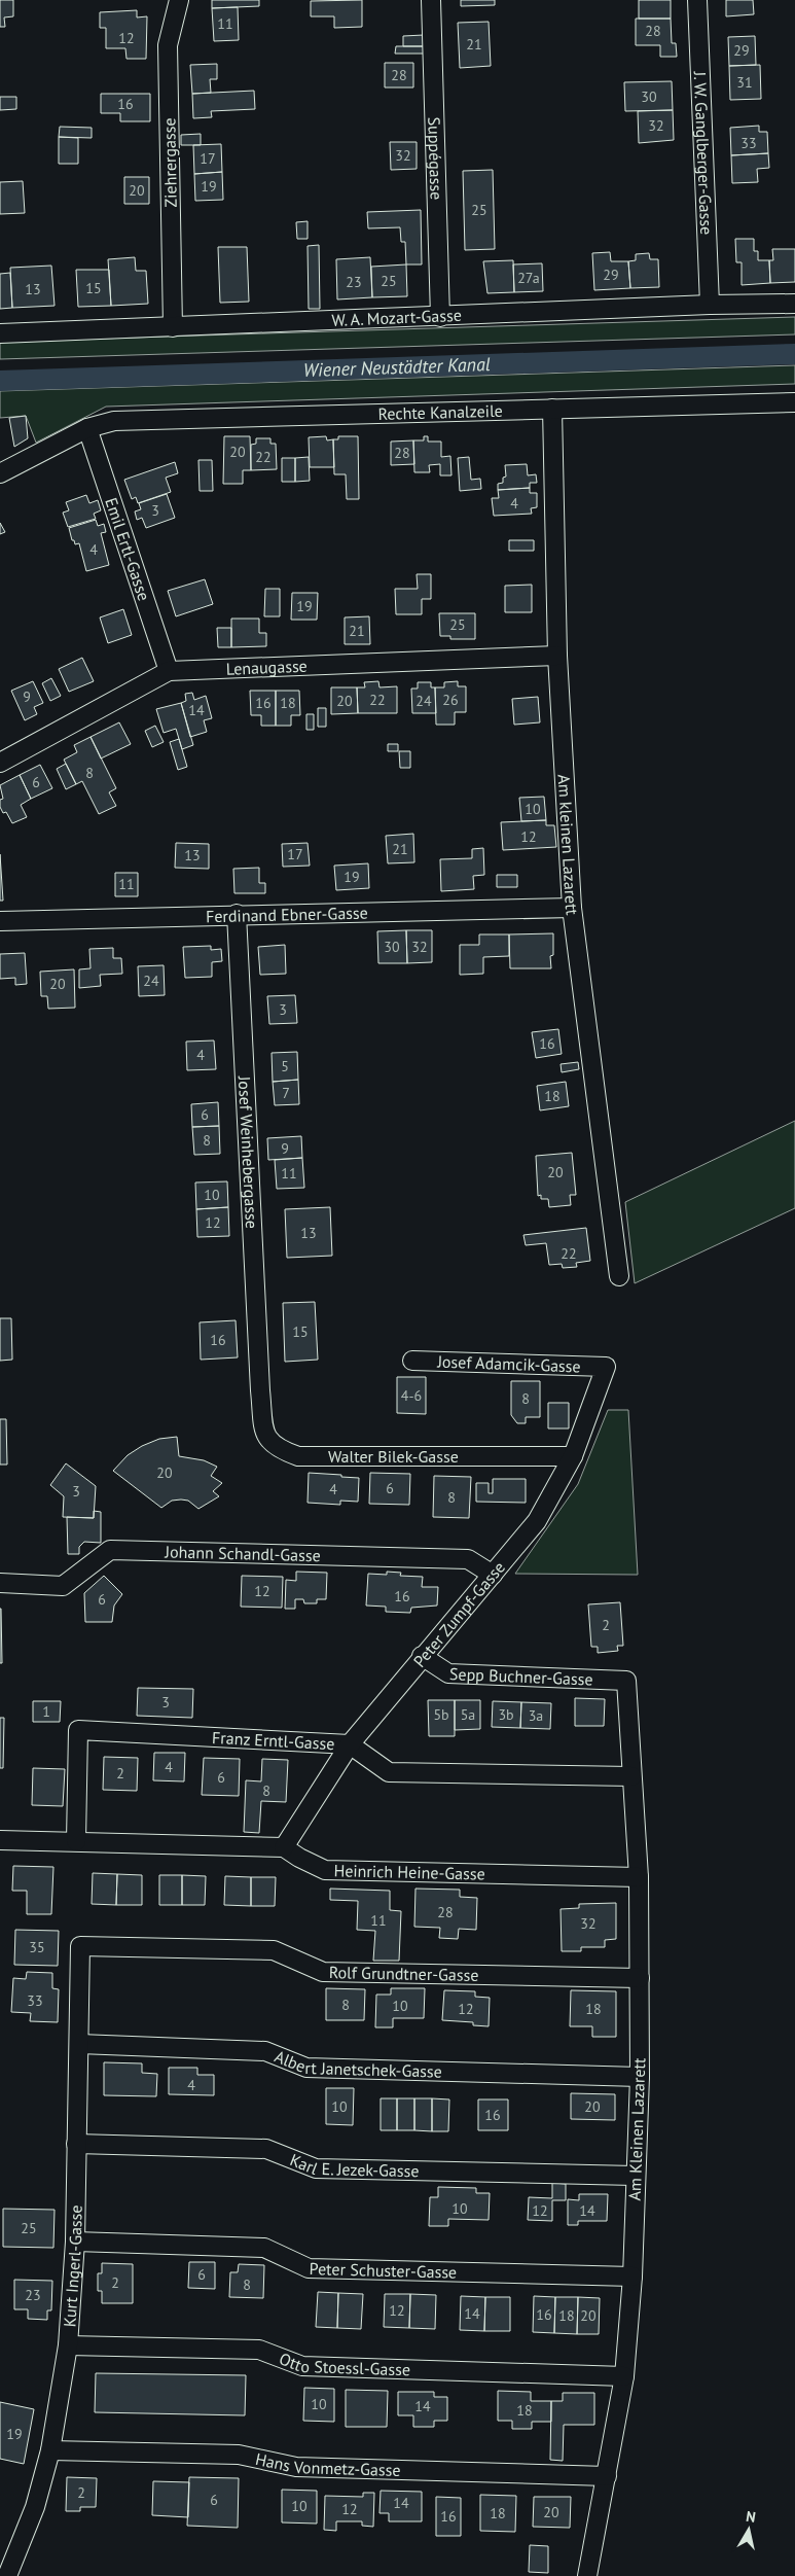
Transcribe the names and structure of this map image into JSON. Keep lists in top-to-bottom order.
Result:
{
  "streets": {
    "street": [
      "J. W. Ganglberger-Gasse",
      "Suppégasse",
      "Ziehrergasse",
      "W. A. Mozart-Gasse",
      "Rechte Kanalzeile",
      "Emil Ertl-Gasse",
      "Lenaugasse",
      "Am kleinen Lazarett",
      "Ferdinand Ebner-Gasse",
      "Josef Weinhebergasse",
      "Josef Adamcik-Gasse",
      "Walter Bilek-Gasse",
      "Johann Schandl-Gasse",
      "Peter Zumpf-Gasse",
      "Sepp Buchner-Gasse",
      "Franz Erntl-Gasse",
      "Heinrich Heine-Gasse",
      "Rolf Grundtner-Gasse",
      "Albert Janetschek-Gasse",
      "Am Kleinen Lazarett",
      "Karl E. Jezek-Gasse",
      "Kurt Ingerl-Gasse",
      "Peter Schuster-Gasse",
      "Otto Stoessl-Gasse",
      "Hans Vonmetz-Gasse"
    ]
  },
  "crossings": [
    ["J. W. Ganglberger-Gasse", "W. A. Mozart-Gasse"],
    ["Suppégasse", "W. A. Mozart-Gasse"],
    ["Ziehrergasse", "W. A. Mozart-Gasse"],
    ["Rechte Kanalzeile", "Emil Ertl-Gasse"],
    ["Rechte Kanalzeile", "Am kleinen Lazarett"],
    ["Emil Ertl-Gasse", "Lenaugasse"],
    ["Lenaugasse", "Am kleinen Lazarett"],
    ["Am kleinen Lazarett", "Ferdinand Ebner-Gasse"],
    ["Ferdinand Ebner-Gasse", "Josef Weinhebergasse"],
    ["Josef Weinhebergasse", "Walter Bilek-Gasse"],
    ["Josef Adamcik-Gasse", "Peter Zumpf-Gasse"],
    ["Walter Bilek-Gasse", "Peter Zumpf-Gasse"],
    ["Johann Schandl-Gasse", "Peter Zumpf-Gasse"],
    ["Peter Zumpf-Gasse", "Sepp Buchner-Gasse"],
    ["Peter Zumpf-Gasse", "Franz Erntl-Gasse"],
    ["Peter Zumpf-Gasse", "Heinrich Heine-Gasse"],
    ["Sepp Buchner-Gasse", "Am Kleinen Lazarett"],
    ["Franz Erntl-Gasse", "Heinrich Heine-Gasse"],
    ["Franz Erntl-Gasse", "Am Kleinen Lazarett"],
    ["Heinrich Heine-Gasse", "Am Kleinen Lazarett"],
    ["Rolf Grundtner-Gasse", "Am Kleinen Lazarett"],
    ["Rolf Grundtner-Gasse", "Kurt Ingerl-Gasse"],
    ["Albert Janetschek-Gasse", "Am Kleinen Lazarett"],
    ["Albert Janetschek-Gasse", "Kurt Ingerl-Gasse"],
    ["Am Kleinen Lazarett", "Karl E. Jezek-Gasse"],
    ["Am Kleinen Lazarett", "Peter Schuster-Gasse"],
    ["Am Kleinen Lazarett", "Otto Stoessl-Gasse"],
    ["Am Kleinen Lazarett", "Hans Vonmetz-Gasse"],
    ["Karl E. Jezek-Gasse", "Kurt Ingerl-Gasse"],
    ["Kurt Ingerl-Gasse", "Peter Schuster-Gasse"],
    ["Kurt Ingerl-Gasse", "Otto Stoessl-Gasse"],
    ["Kurt Ingerl-Gasse", "Hans Vonmetz-Gasse"]
  ],
  "water": ["Wiener Neustädter Kanal"],
  "house_numbers": [
    "11",
    "28",
    "12",
    "21",
    "29",
    "28",
    "31",
    "30",
    "16",
    "32",
    "33",
    "32",
    "17",
    "19",
    "20",
    "25",
    "29",
    "27a",
    "25",
    "23",
    "15",
    "13",
    "20",
    "28",
    "22",
    "4",
    "3",
    "4",
    "19",
    "25",
    "21",
    "9",
    "22",
    "26",
    "20",
    "24",
    "16",
    "18",
    "14",
    "8",
    "6",
    "10",
    "12",
    "21",
    "17",
    "13",
    "19",
    "11",
    "30",
    "32",
    "24",
    "20",
    "3",
    "16",
    "4",
    "5",
    "7",
    "18",
    "6",
    "8",
    "9",
    "20",
    "11",
    "10",
    "12",
    "13",
    "22",
    "15",
    "16",
    "4-6",
    "8",
    "20",
    "6",
    "4",
    "3",
    "8",
    "12",
    "16",
    "6",
    "2",
    "3",
    "1",
    "5b",
    "5a",
    "3b",
    "3a",
    "4",
    "2",
    "6",
    "8",
    "28",
    "11",
    "32",
    "35",
    "33",
    "8",
    "10",
    "12",
    "18",
    "4",
    "10",
    "20",
    "16",
    "10",
    "12",
    "14",
    "25",
    "6",
    "2",
    "8",
    "23",
    "12",
    "14",
    "16",
    "18",
    "20",
    "10",
    "14",
    "18",
    "19",
    "2",
    "6",
    "14",
    "10",
    "12",
    "20",
    "18",
    "16"
  ],
  "north": "top"
}
